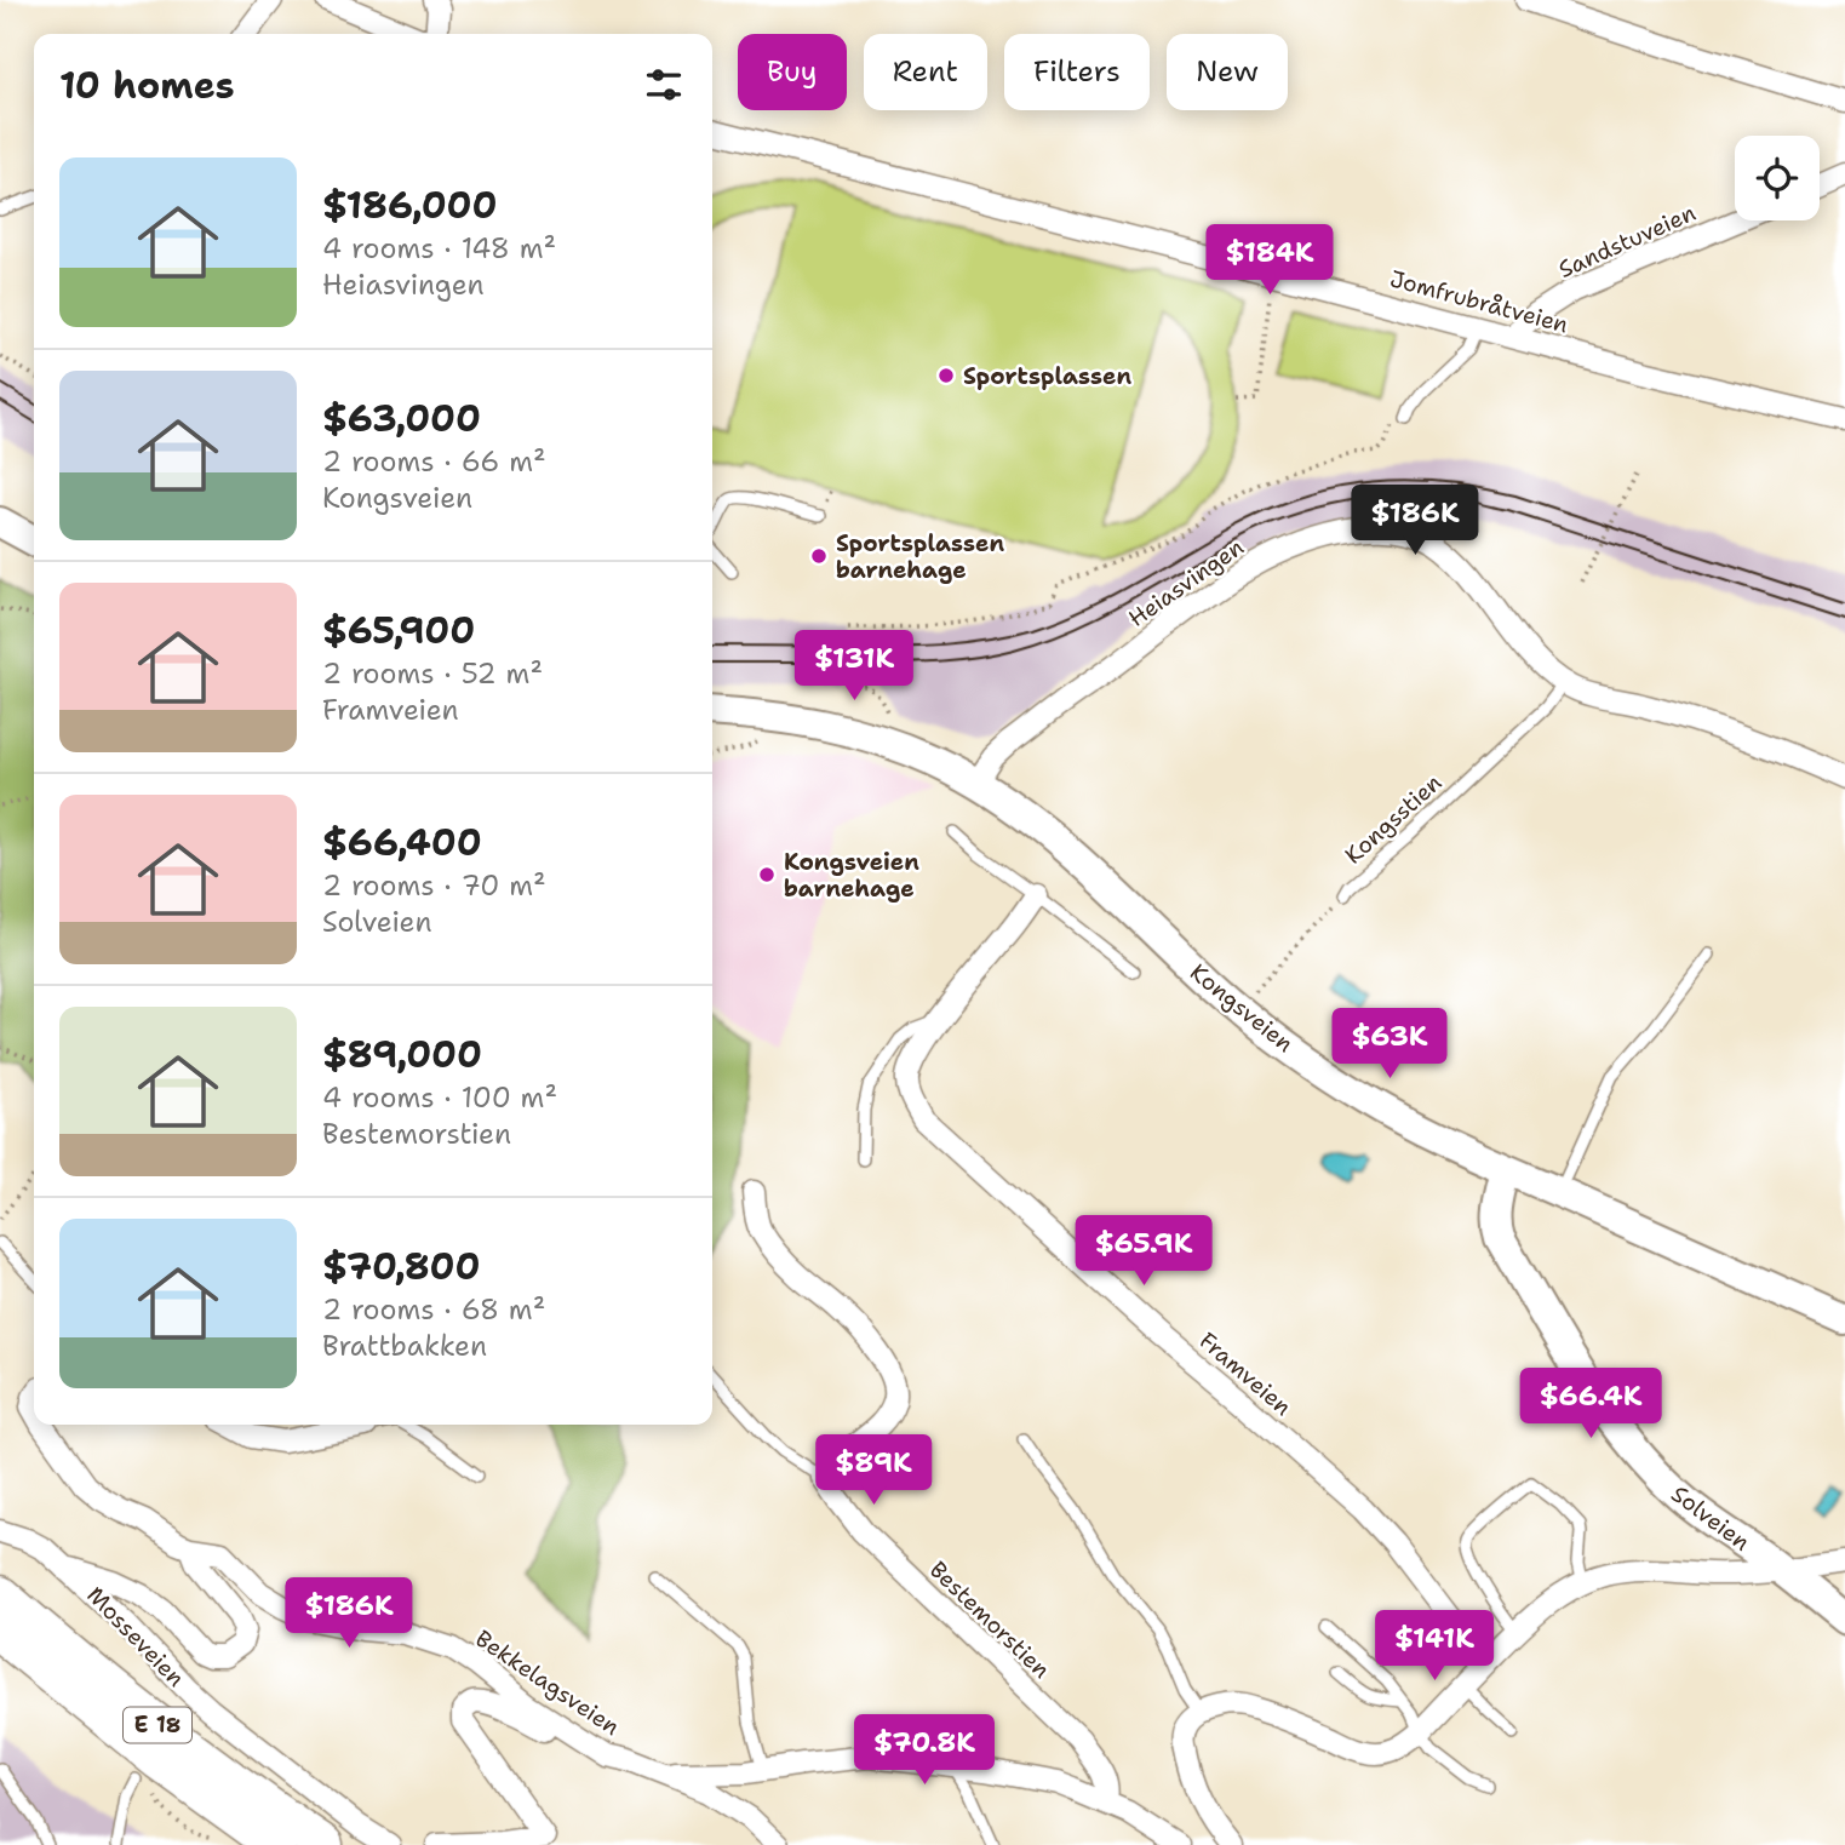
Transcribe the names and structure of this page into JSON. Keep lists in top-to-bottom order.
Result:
{
  "streets": {
    "highway": ["Mosseveien", "E 18"],
    "main road": ["Kongsveien", "Solveien"],
    "street": [
      "Sandstuveien",
      "Jomfrubråtveien",
      "Heiasvingen",
      "Framveien",
      "Bestemorstien",
      "Bekkelagsveien"
    ],
    "lane": ["Kongsstien"]
  },
  "crossings": [
    ["Sandstuveien", "Jomfrubråtveien"],
    ["Heiasvingen", "Kongsstien"],
    ["Heiasvingen", "Kongsveien"],
    ["Kongsveien", "Solveien"],
    ["Mosseveien", "Bekkelagsveien"]
  ],
  "places": ["Sportsplassen", "Sportsplassen barnehage", "Kongsveien barnehage"],
  "page": {
    "chip": [
      "Buy",
      "Rent",
      "Filters",
      "New"
    ],
    "heading": "10 homes",
    "list": [
      {
        "name": "$186,000",
        "note": "4 rooms · 148 m² · Heiasvingen"
      },
      {
        "name": "$63,000",
        "note": "2 rooms · 66 m² · Kongsveien"
      },
      {
        "name": "$65,900",
        "note": "2 rooms · 52 m² · Framveien"
      },
      {
        "name": "$66,400",
        "note": "2 rooms · 70 m² · Solveien"
      },
      {
        "name": "$89,000",
        "note": "4 rooms · 100 m² · Bestemorstien"
      },
      {
        "name": "$70,800",
        "note": "2 rooms · 68 m² · Brattbakken"
      }
    ],
    "price": [
      "$184K",
      "$186K",
      "$131K",
      "$63K",
      "$65.9K",
      "$66.4K",
      "$89K",
      "$186K",
      "$141K",
      "$70.8K"
    ]
  }
}
